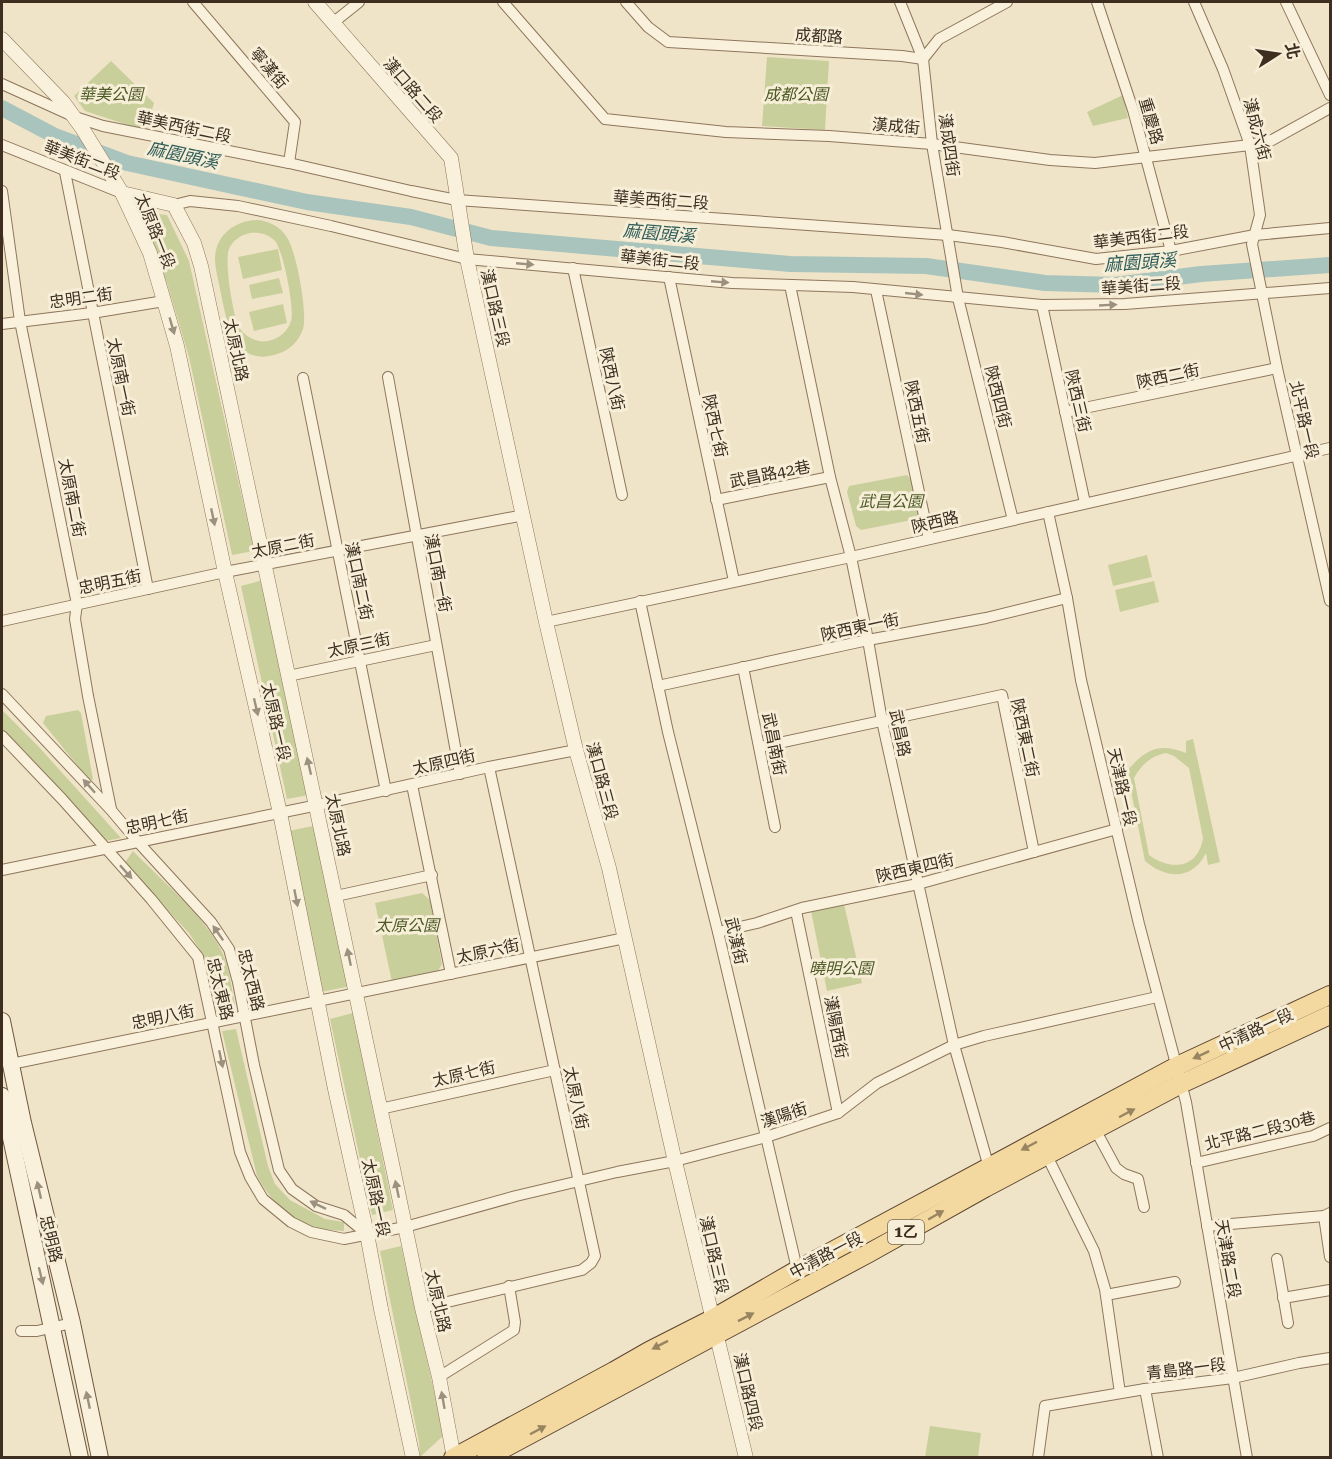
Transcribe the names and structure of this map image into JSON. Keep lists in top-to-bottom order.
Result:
{
  "streets": {
    "main road": ["中清路一段", "1乙", "忠明路"],
    "street": [
      "成都路",
      "寧漢街",
      "漢口路二段",
      "重慶路",
      "漢成街",
      "華美西街二段",
      "漢成六街",
      "漢成四街",
      "華美街二段",
      "太原路一段",
      "忠明二街",
      "漢口路三段",
      "太原北路",
      "陝西二街",
      "太原南一街",
      "陝西八街",
      "陝西四街",
      "陝西三街",
      "陝西五街",
      "北平路一段",
      "陜西七街",
      "武昌路42巷",
      "太原南二街",
      "陝西路",
      "太原二街",
      "漢口南一街",
      "漢口南二街",
      "忠明五街",
      "陜西東一街",
      "太原三街",
      "武昌路",
      "陜西東二街",
      "武昌南街",
      "太原四街",
      "天津路一段",
      "忠明七街",
      "陜西東四街",
      "武漢街",
      "太原六街",
      "忠太西路",
      "忠太東路",
      "忠明八街",
      "漢陽西街",
      "太原七街",
      "太原八街",
      "漢陽街",
      "北平路二段30巷",
      "天津路二段",
      "青島路一段",
      "漢口路四段"
    ]
  },
  "crossings": [
    ["成都路", "漢成四街"],
    ["寧漢街", "華美西街二段"],
    ["漢口路二段", "華美西街二段"],
    ["漢口路二段", "漢口路三段"],
    ["重慶路", "漢成街"],
    ["重慶路", "華美西街二段"],
    ["漢成街", "漢成六街"],
    ["漢成街", "漢成四街"],
    ["華美西街二段", "漢成六街"],
    ["華美西街二段", "漢成四街"],
    ["華美西街二段", "太原路一段"],
    ["華美西街二段", "陝西四街"],
    ["漢成六街", "北平路一段"],
    ["漢成四街", "陝西四街"],
    ["華美街二段", "太原路一段"],
    ["華美街二段", "漢口路三段"],
    ["華美街二段", "太原北路"],
    ["華美街二段", "太原南一街"],
    ["華美街二段", "陝西八街"],
    ["華美街二段", "陝西四街"],
    ["華美街二段", "陝西三街"],
    ["華美街二段", "陝西五街"],
    ["華美街二段", "北平路一段"],
    ["華美街二段", "陜西七街"],
    ["華美街二段", "武昌路"],
    ["太原路一段", "忠明二街"],
    ["太原路一段", "太原二街"],
    ["太原路一段", "忠明五街"],
    ["太原路一段", "忠明七街"],
    ["太原路一段", "忠太西路"],
    ["太原路一段", "忠太東路"],
    ["太原路一段", "忠明八街"],
    ["忠明二街", "太原南一街"],
    ["忠明二街", "太原南二街"],
    ["漢口路三段", "陝西路"],
    ["漢口路三段", "太原二街"],
    ["漢口路三段", "太原四街"],
    ["漢口路三段", "太原六街"],
    ["漢口路三段", "中清路一段"],
    ["漢口路三段", "漢陽街"],
    ["漢口路三段", "漢口路四段"],
    ["太原北路", "太原二街"],
    ["太原北路", "太原三街"],
    ["太原北路", "太原四街"],
    ["太原北路", "忠明七街"],
    ["太原北路", "太原六街"],
    ["太原北路", "忠明八街"],
    ["太原北路", "中清路一段"],
    ["太原北路", "太原七街"],
    ["太原北路", "太原八街"],
    ["太原北路", "漢陽街"],
    ["陝西二街", "陝西三街"],
    ["陝西二街", "北平路一段"],
    ["太原南一街", "忠明五街"],
    ["陝西四街", "陝西路"],
    ["陝西三街", "陝西路"],
    ["陝西五街", "陝西路"],
    ["北平路一段", "陝西路"],
    ["陜西七街", "武昌路42巷"],
    ["陜西七街", "陝西路"],
    ["武昌路42巷", "武昌路"],
    ["太原南二街", "忠明五街"],
    ["太原南二街", "忠太西路"],
    ["陝西路", "武昌路"],
    ["陝西路", "天津路一段"],
    ["陝西路", "武漢街"],
    ["太原二街", "漢口南一街"],
    ["太原二街", "漢口南二街"],
    ["太原二街", "忠明五街"],
    ["漢口南一街", "太原三街"],
    ["漢口南一街", "太原四街"],
    ["漢口南二街", "太原三街"],
    ["漢口南二街", "太原四街"],
    ["陜西東一街", "武昌路"],
    ["陜西東一街", "武昌南街"],
    ["陜西東一街", "天津路一段"],
    ["陜西東一街", "武漢街"],
    ["武昌路", "陜西東二街"],
    ["武昌路", "陜西東四街"],
    ["武昌路", "中清路一段"],
    ["武昌路", "漢陽街"],
    ["陜西東二街", "武昌南街"],
    ["陜西東二街", "陜西東四街"],
    ["太原四街", "忠明七街"],
    ["太原四街", "太原八街"],
    ["天津路一段", "陜西東四街"],
    ["天津路一段", "中清路一段"],
    ["天津路一段", "漢陽街"],
    ["天津路一段", "天津路二段"],
    ["忠明七街", "忠太西路"],
    ["忠明七街", "忠太東路"],
    ["陜西東四街", "武漢街"],
    ["陜西東四街", "漢陽西街"],
    ["武漢街", "中清路一段"],
    ["武漢街", "漢陽街"],
    ["太原六街", "忠明八街"],
    ["太原六街", "太原八街"],
    ["忠太西路", "忠太東路"],
    ["忠太西路", "忠明八街"],
    ["忠太東路", "忠明八街"],
    ["忠明八街", "忠明路"],
    ["漢陽西街", "漢陽街"],
    ["中清路一段", "天津路二段"],
    ["中清路一段", "漢口路四段"],
    ["太原七街", "太原八街"],
    ["太原八街", "漢陽街"],
    ["北平路二段30巷", "天津路二段"],
    ["天津路二段", "青島路一段"]
  ],
  "one_way": [
    "華美街二段",
    "太原路一段",
    "忠太西路",
    "忠太東路"
  ],
  "water": ["麻園頭溪"],
  "parks": [
    "華美公園",
    "成都公園",
    "武昌公園",
    "太原公園",
    "曉明公園"
  ],
  "north": "right"
}
